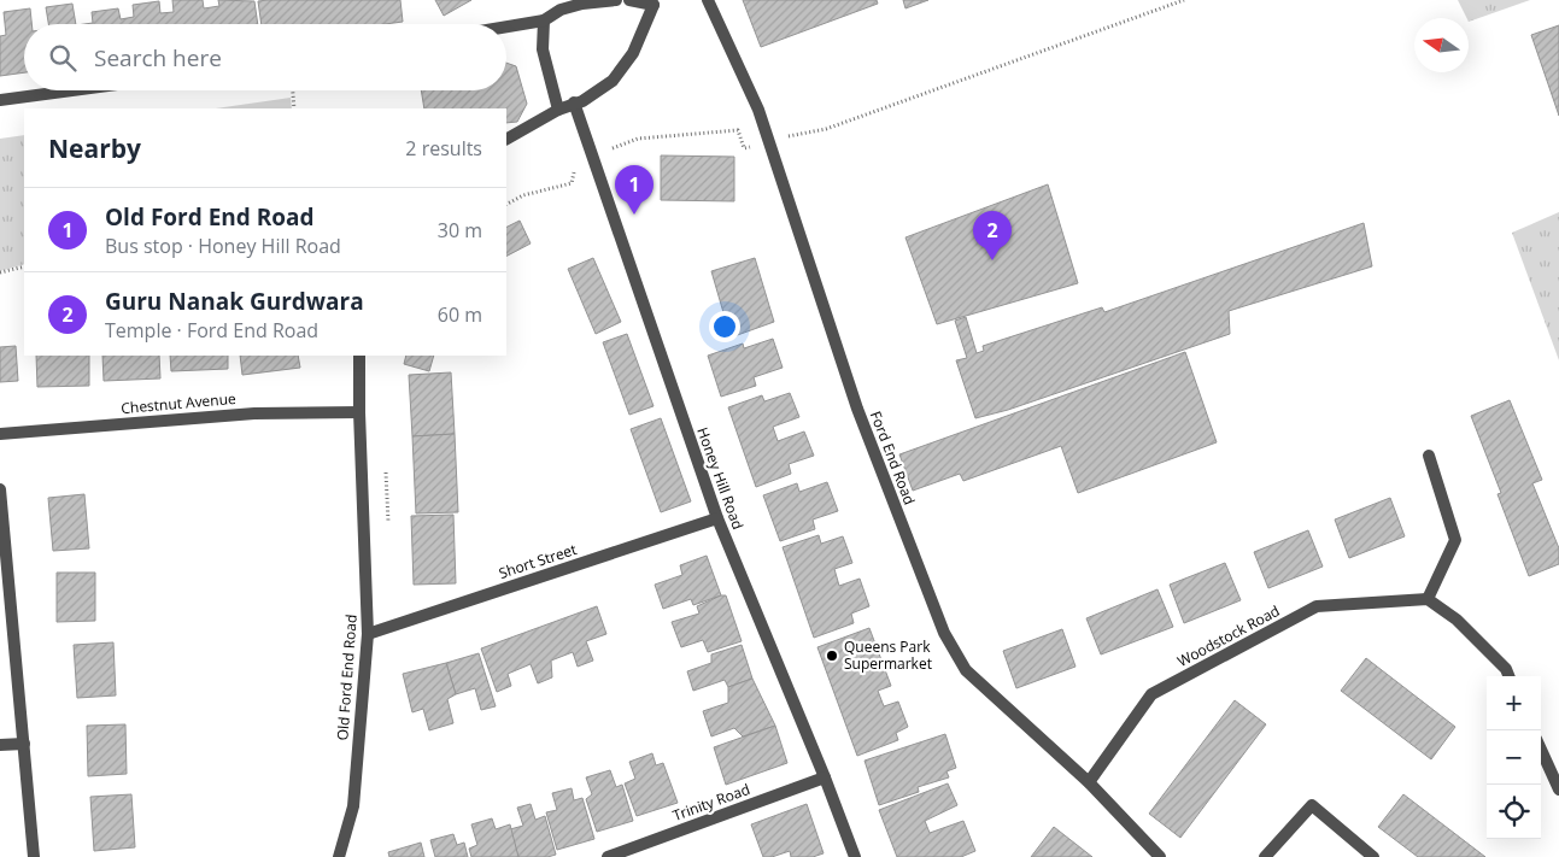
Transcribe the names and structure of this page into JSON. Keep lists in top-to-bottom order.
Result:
{
  "streets": {
    "street": [
      "Chestnut Avenue",
      "Ford End Road",
      "Honey Hill Road",
      "Short Street",
      "Woodstock Road",
      "Old Ford End Road",
      "Trinity Road"
    ]
  },
  "crossings": [
    ["Chestnut Avenue", "Old Ford End Road"],
    ["Ford End Road", "Woodstock Road"],
    ["Honey Hill Road", "Short Street"],
    ["Honey Hill Road", "Trinity Road"],
    ["Short Street", "Old Ford End Road"]
  ],
  "places": ["Queens Park Supermarket"],
  "north": "left",
  "page": {
    "search": "Search here",
    "heading": ["Nearby", "2 results"],
    "pins": ["1", "2"],
    "list": [
      {
        "mark": "1",
        "name": "Old Ford End Road",
        "note": "Bus stop · Honey Hill Road",
        "value": "30 m"
      },
      {
        "mark": "2",
        "name": "Guru Nanak Gurdwara",
        "note": "Temple · Ford End Road",
        "value": "60 m"
      }
    ],
    "map_buttons": ["+", "−"]
  }
}
